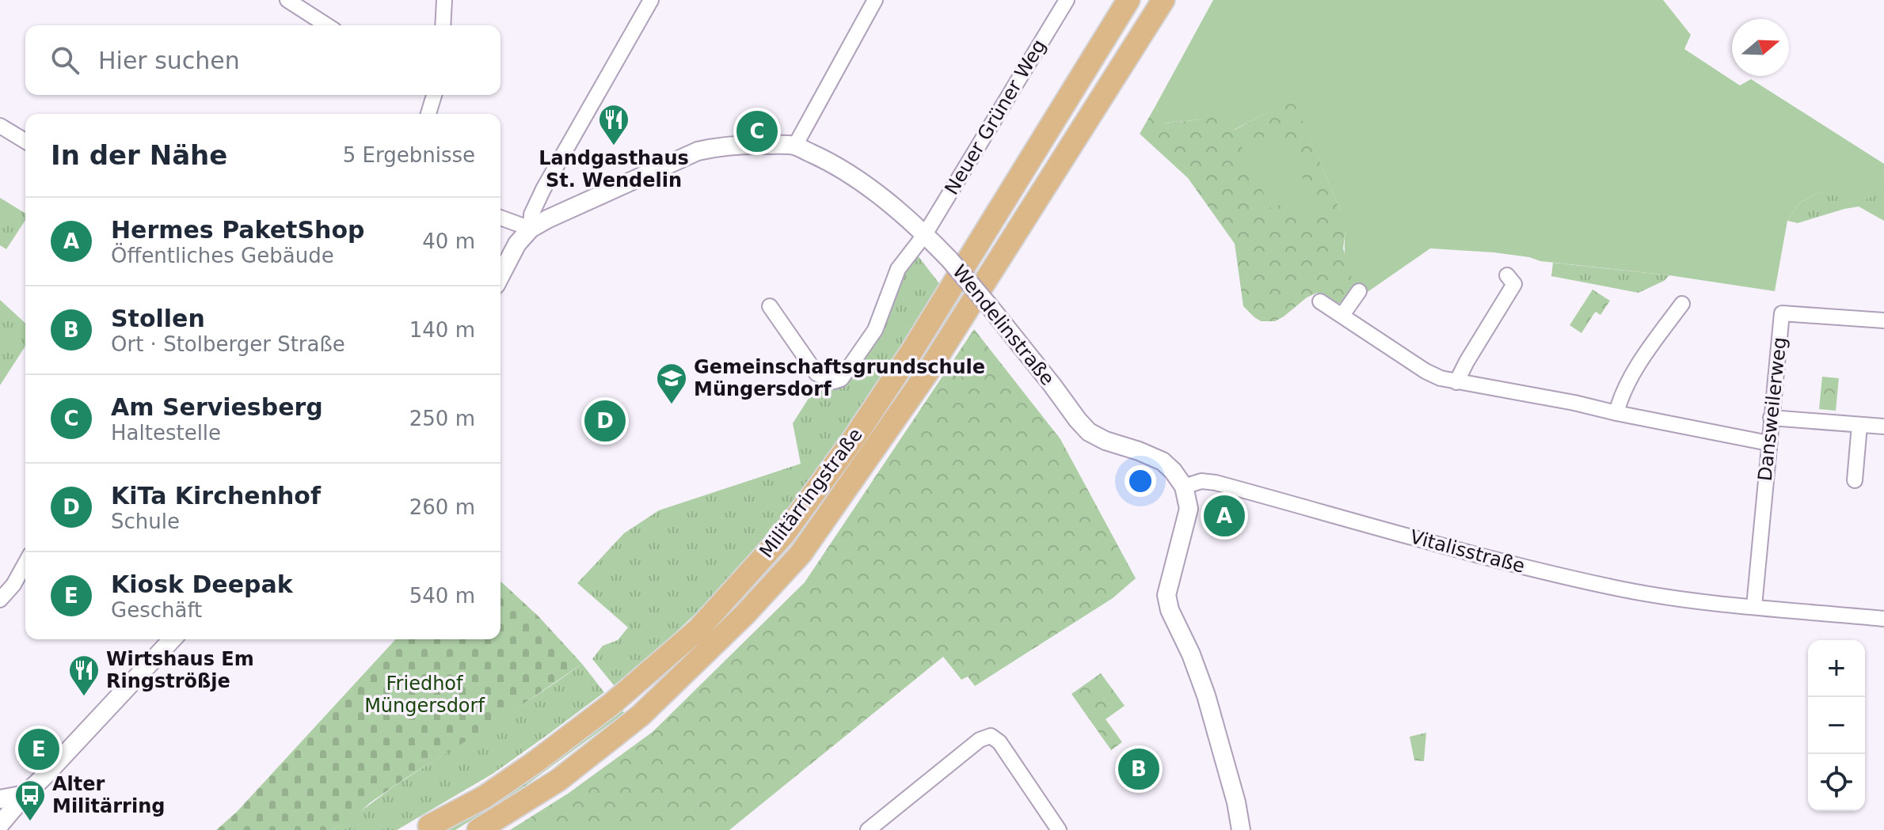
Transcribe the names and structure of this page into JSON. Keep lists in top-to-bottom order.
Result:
{
  "streets": {
    "highway": ["Militärringstraße"],
    "street": [
      "Neuer Grüner Weg",
      "Wendelinstraße",
      "Dansweilerweg",
      "Vitalisstraße"
    ]
  },
  "crossings": [
    ["Neuer Grüner Weg", "Wendelinstraße"],
    ["Wendelinstraße", "Vitalisstraße"],
    ["Dansweilerweg", "Vitalisstraße"]
  ],
  "parks": ["Friedhof Müngersdorf"],
  "places": {
    "restaurant": ["Landgasthaus St. Wendelin", "Wirtshaus Em Ringströßje"],
    "school or university": ["Gemeinschaftsgrundschule Müngersdorf"],
    "bus stop": ["Alter Militärring"]
  },
  "north": "right",
  "page": {
    "search": "Hier suchen",
    "pins": [
      "C",
      "D",
      "A",
      "E",
      "B"
    ],
    "heading": ["In der Nähe", "5 Ergebnisse"],
    "list": [
      {
        "mark": "A",
        "name": "Hermes PaketShop",
        "note": "Öffentliches Gebäude",
        "value": "40 m"
      },
      {
        "mark": "B",
        "name": "Stollen",
        "note": "Ort · Stolberger Straße",
        "value": "140 m"
      },
      {
        "mark": "C",
        "name": "Am Serviesberg",
        "note": "Haltestelle",
        "value": "250 m"
      },
      {
        "mark": "D",
        "name": "KiTa Kirchenhof",
        "note": "Schule",
        "value": "260 m"
      },
      {
        "mark": "E",
        "name": "Kiosk Deepak",
        "note": "Geschäft",
        "value": "540 m"
      }
    ],
    "map_buttons": ["+", "−"]
  }
}
